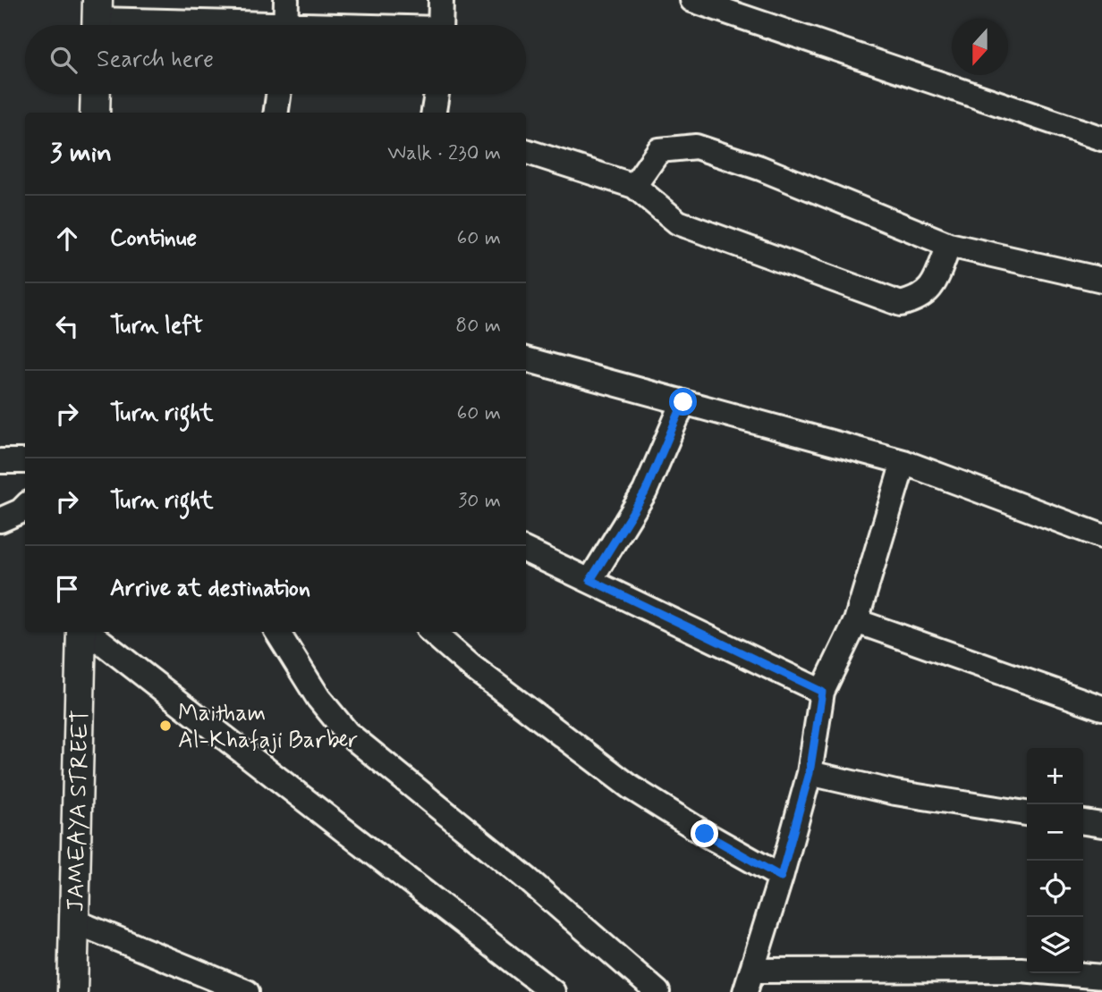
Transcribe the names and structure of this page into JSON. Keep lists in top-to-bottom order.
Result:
{
  "streets": {
    "street": ["JAMEAYA STREET"]
  },
  "places": ["Maitham Al-Khafaji Barber"],
  "north": "bottom",
  "page": {
    "search": "Search here",
    "heading": ["3 min", "Walk · 230 m"],
    "list": [
      ["Continue", "60 m"],
      ["Turn left", "80 m"],
      ["Turn right", "60 m"],
      ["Turn right", "30 m"],
      "Arrive at destination"
    ],
    "map_buttons": ["+", "−"]
  }
}
